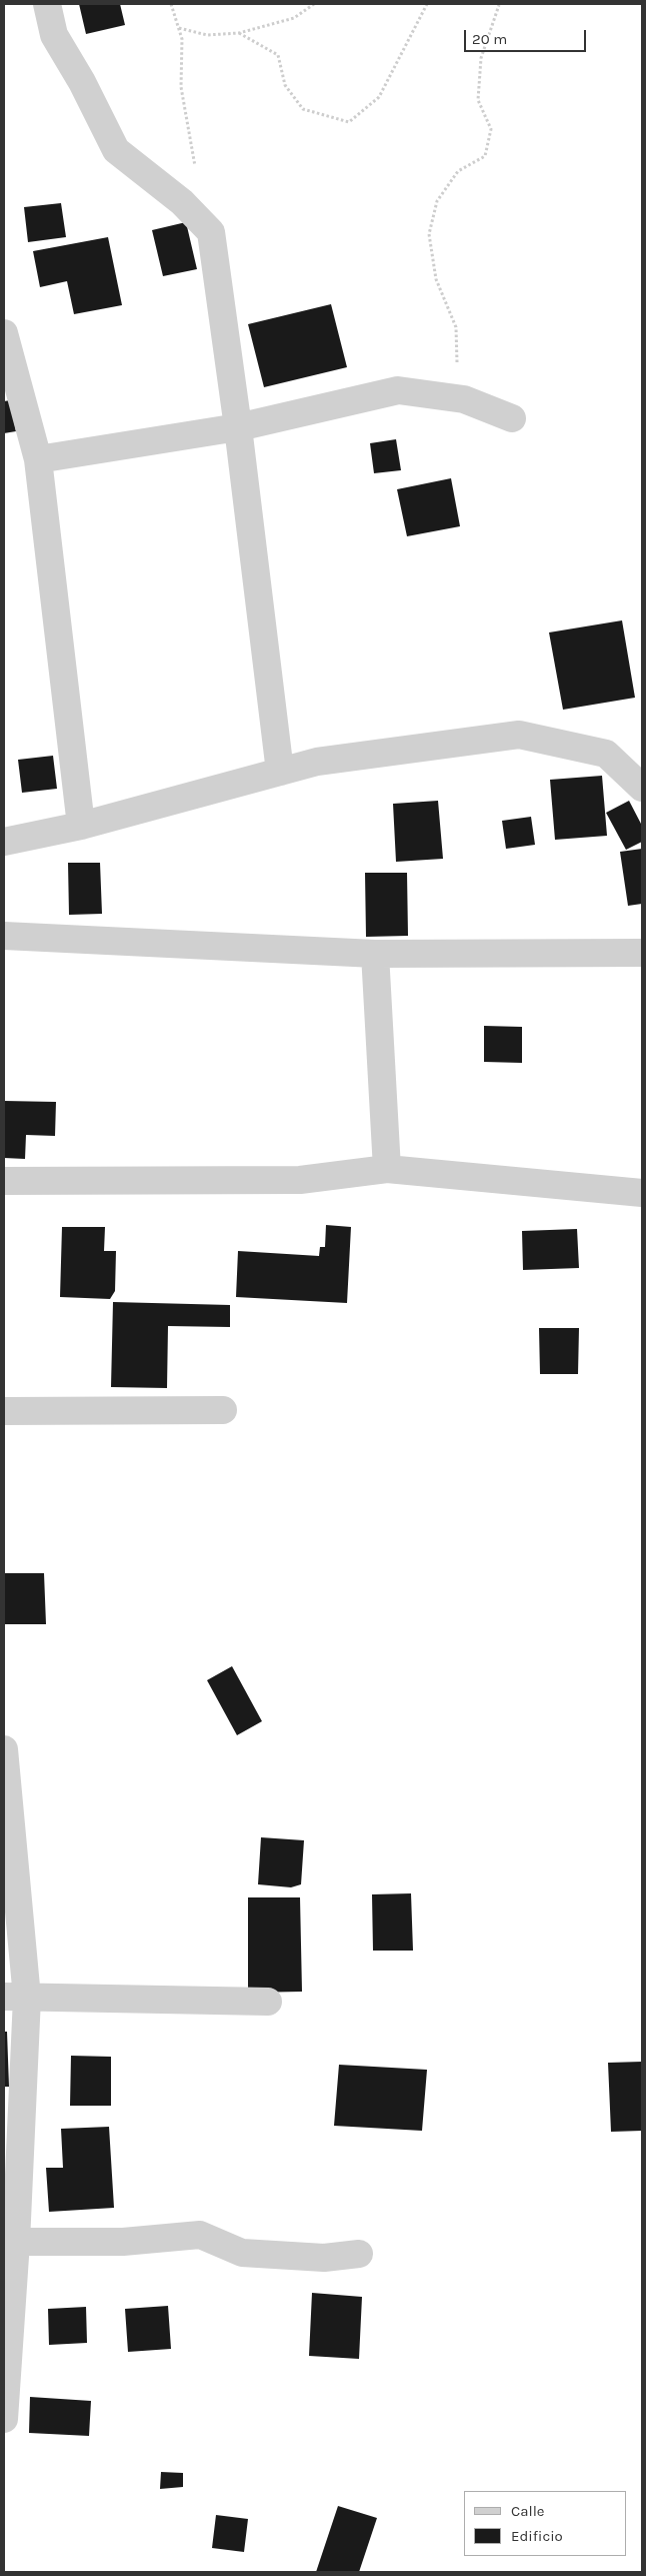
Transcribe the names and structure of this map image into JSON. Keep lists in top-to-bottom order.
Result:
{
  "legend": ["Calle", "Edificio"],
  "scale_bar": "20 m"
}
